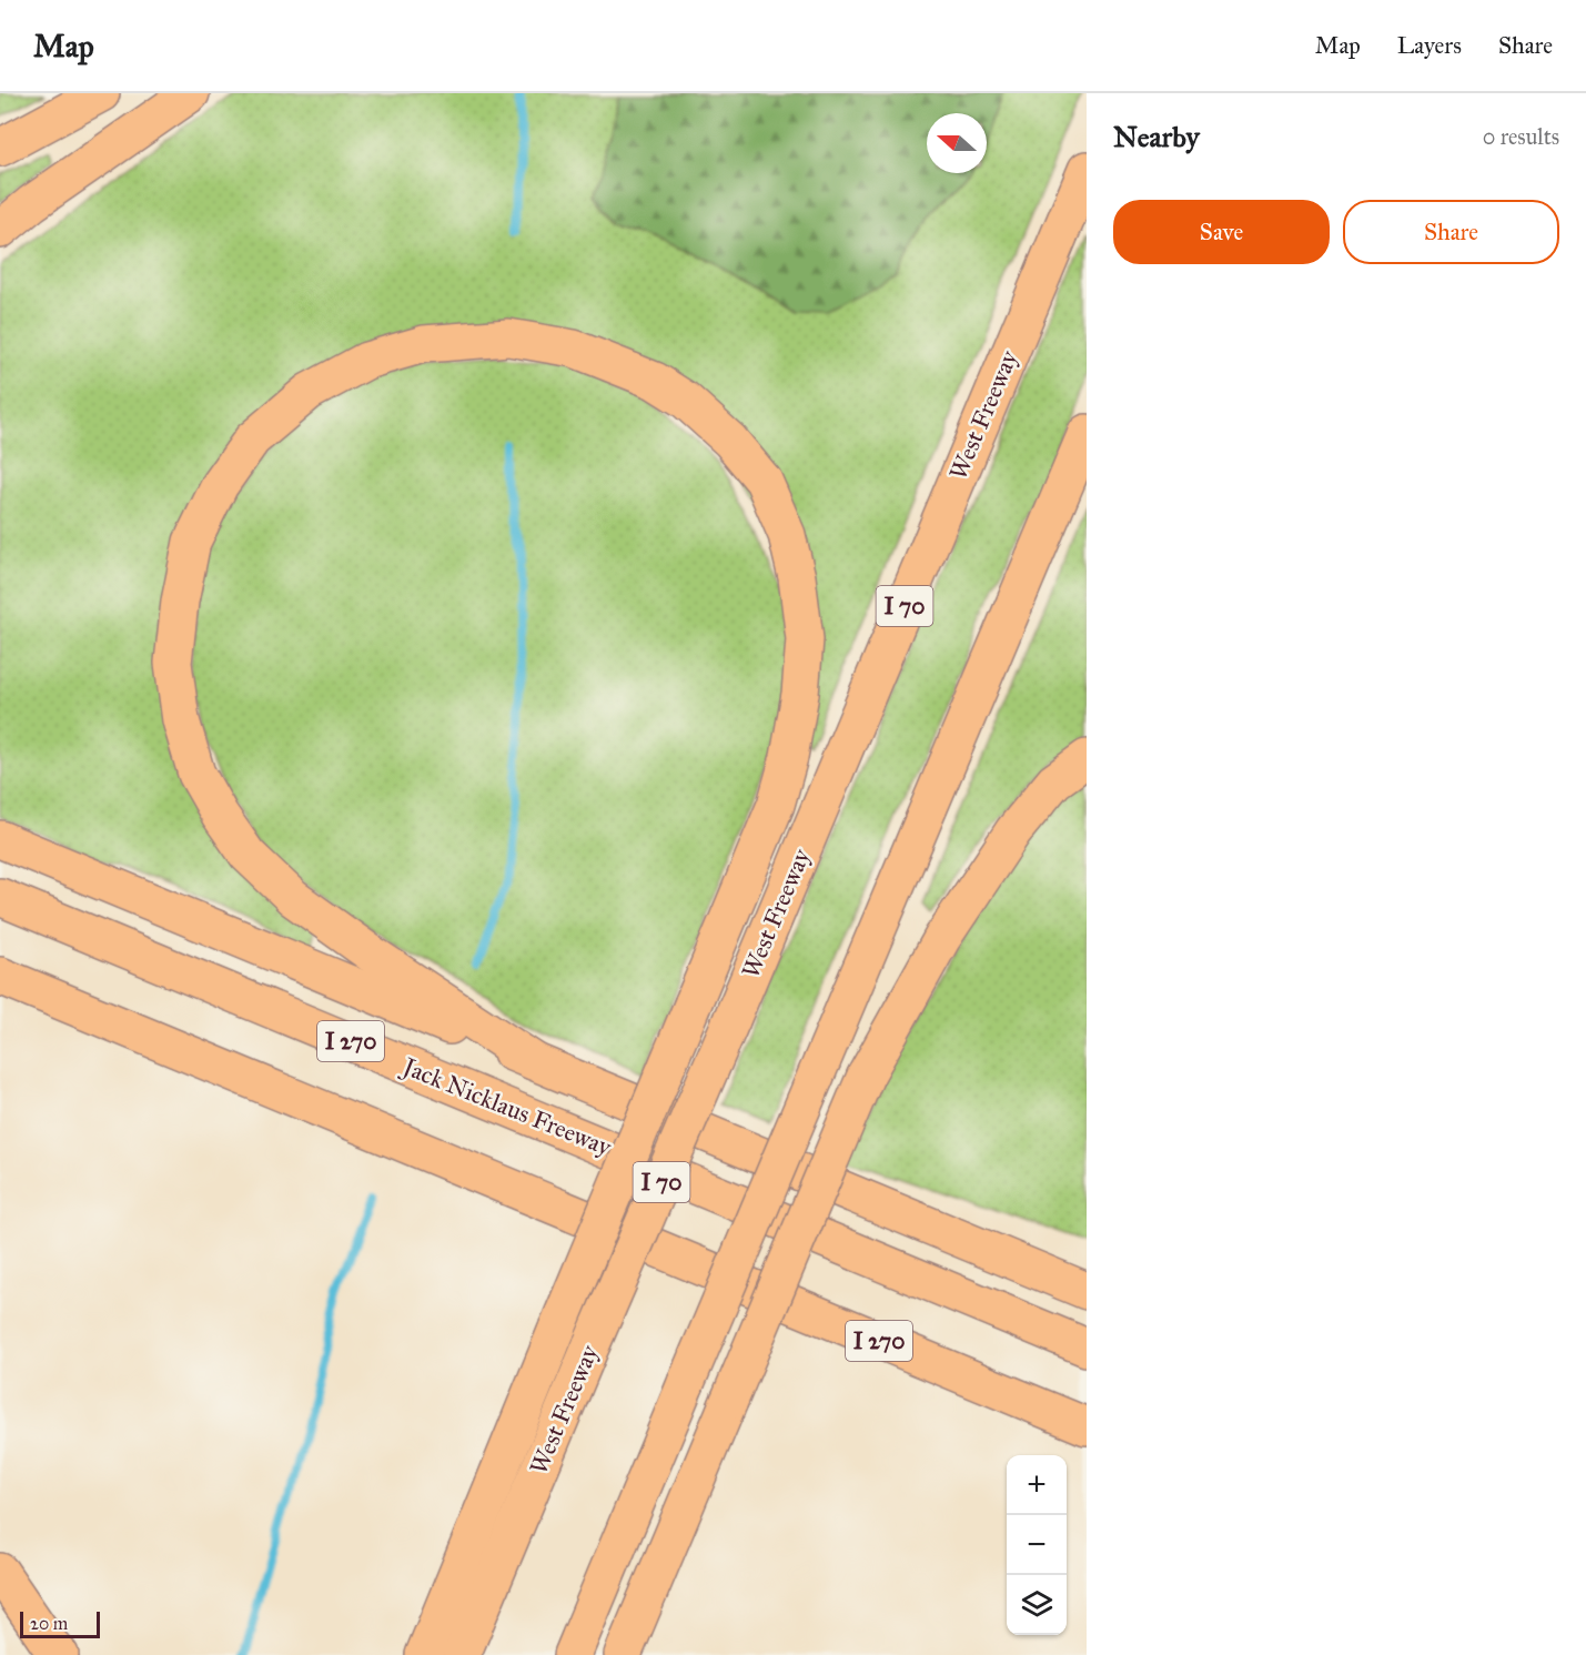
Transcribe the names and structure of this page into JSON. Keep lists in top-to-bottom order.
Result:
{
  "streets": {
    "highway": [
      "West Freeway",
      "I 70",
      "I 270",
      "Jack Nicklaus Freeway"
    ]
  },
  "scale_bar": "20 m",
  "north": "left",
  "page": {
    "header": "Map",
    "nav": ["Map", "Layers", "Share"],
    "heading": ["Nearby", "0 results"],
    "buttons": ["Save", "Share"],
    "map_buttons": ["+", "−"],
    "scale": "20 m"
  }
}
